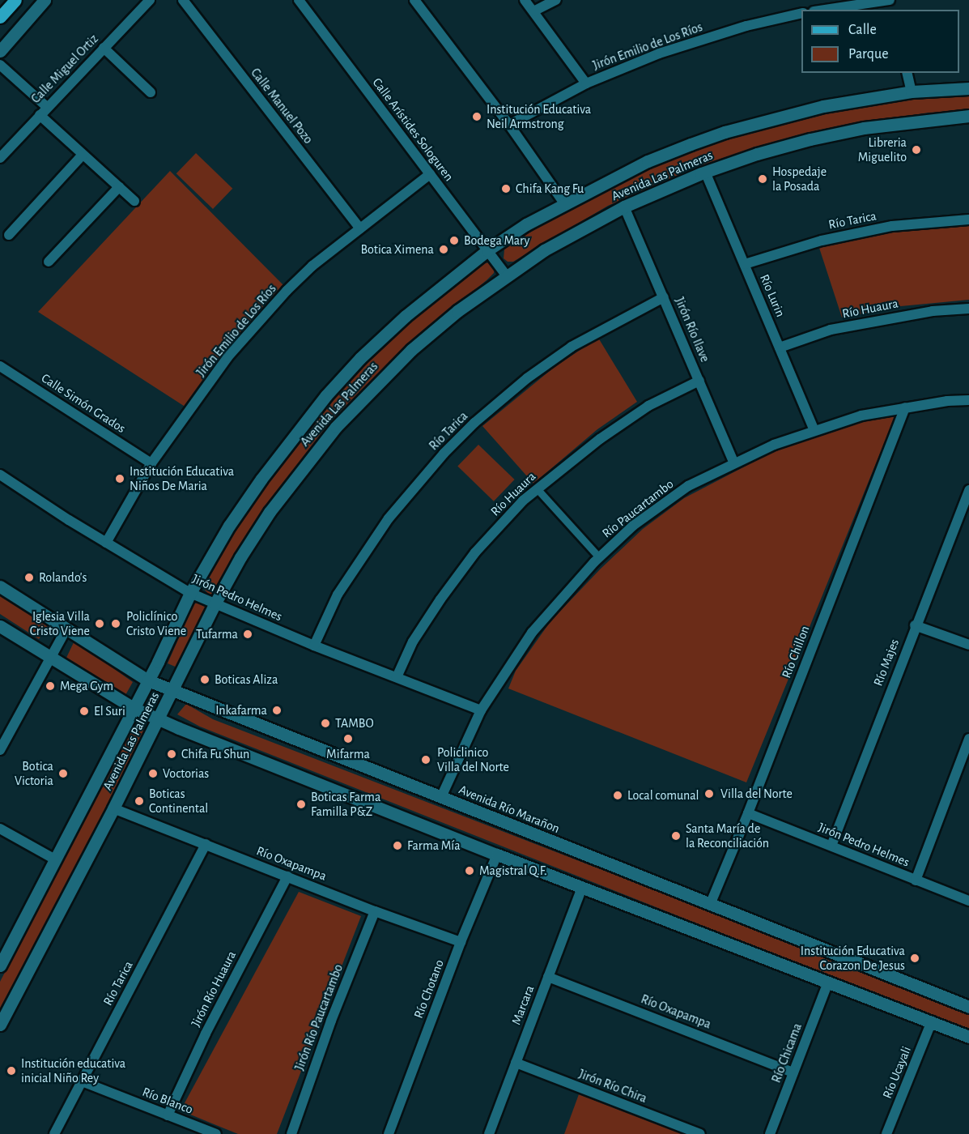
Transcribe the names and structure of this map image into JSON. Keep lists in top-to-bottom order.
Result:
{
  "streets": {
    "main road": ["Avenida Las Palmeras", "Avenida Río Marañon"],
    "street": [
      "Jirón Emilio de Los Ríos",
      "Calle Miguel Ortiz",
      "Calle Manuel Pozo",
      "Calle Arístides Sologuren",
      "Río Tarica",
      "Río Lurin",
      "Río Huaura",
      "Jirón Río Ilave",
      "Calle Simón Grados",
      "Río Paucartambo",
      "Jirón Pedro Helmes",
      "Río Chillon",
      "Río Majes",
      "Río Oxapampa",
      "Jirón Río Huaura",
      "Río Chotano",
      "Marcara",
      "Jirón Río Paucartambo",
      "Río Chicama",
      "Río Ucayali",
      "Jirón Río Chira",
      "Río Blanco"
    ]
  },
  "crossings": [
    ["Jirón Emilio de Los Ríos", "Calle Manuel Pozo"],
    ["Jirón Emilio de Los Ríos", "Calle Arístides Sologuren"],
    ["Jirón Emilio de Los Ríos", "Calle Simón Grados"],
    ["Jirón Emilio de Los Ríos", "Jirón Pedro Helmes"],
    ["Calle Arístides Sologuren", "Avenida Las Palmeras"],
    ["Avenida Las Palmeras", "Río Lurin"],
    ["Avenida Las Palmeras", "Jirón Río Ilave"],
    ["Avenida Las Palmeras", "Jirón Pedro Helmes"],
    ["Avenida Las Palmeras", "Avenida Río Marañon"],
    ["Avenida Las Palmeras", "Río Oxapampa"],
    ["Río Tarica", "Río Lurin"],
    ["Río Tarica", "Jirón Río Ilave"],
    ["Río Tarica", "Jirón Pedro Helmes"],
    ["Río Tarica", "Río Oxapampa"],
    ["Río Tarica", "Río Blanco"],
    ["Río Lurin", "Río Huaura"],
    ["Río Lurin", "Río Paucartambo"],
    ["Río Huaura", "Jirón Río Ilave"],
    ["Río Huaura", "Jirón Pedro Helmes"],
    ["Jirón Río Ilave", "Río Paucartambo"],
    ["Río Paucartambo", "Jirón Pedro Helmes"],
    ["Río Paucartambo", "Río Chillon"],
    ["Río Paucartambo", "Avenida Río Marañon"],
    ["Jirón Pedro Helmes", "Río Chillon"],
    ["Jirón Pedro Helmes", "Río Majes"],
    ["Río Chillon", "Avenida Río Marañon"],
    ["Río Oxapampa", "Jirón Río Huaura"],
    ["Río Oxapampa", "Río Chotano"],
    ["Río Oxapampa", "Marcara"],
    ["Río Oxapampa", "Jirón Río Paucartambo"],
    ["Río Oxapampa", "Río Chicama"],
    ["Jirón Río Huaura", "Río Blanco"],
    ["Marcara", "Jirón Río Chira"]
  ],
  "places": [
    "Institución Educativa Neil Armstrong",
    "Libreria Miguelito",
    "Hospedaje la Posada",
    "Chifa Kang Fu",
    "Bodega Mary",
    "Botica Ximena",
    "Institución Educativa Niños De Maria",
    "Rolando's",
    "Iglesia Villa Cristo Viene",
    "Policlínico Cristo Viene",
    "Tufarma",
    "Boticas Aliza",
    "Mega Gym",
    "Inkafarma",
    "El Suri",
    "TAMBO",
    "Mifarma",
    "Chifa Fu Shun",
    "Policlinico Villa del Norte",
    "Botica Victoria",
    "Voctorias",
    "Villa del Norte",
    "Local comunal",
    "Boticas Continental",
    "Boticas Farma Familla P&Z",
    "Santa María de la Reconciliación",
    "Farma Mía",
    "Magistral Q.F.",
    "Institución Educativa Corazon De Jesus",
    "Institución educativa inicial Niño Rey"
  ],
  "legend": ["Calle", "Parque"]
}
